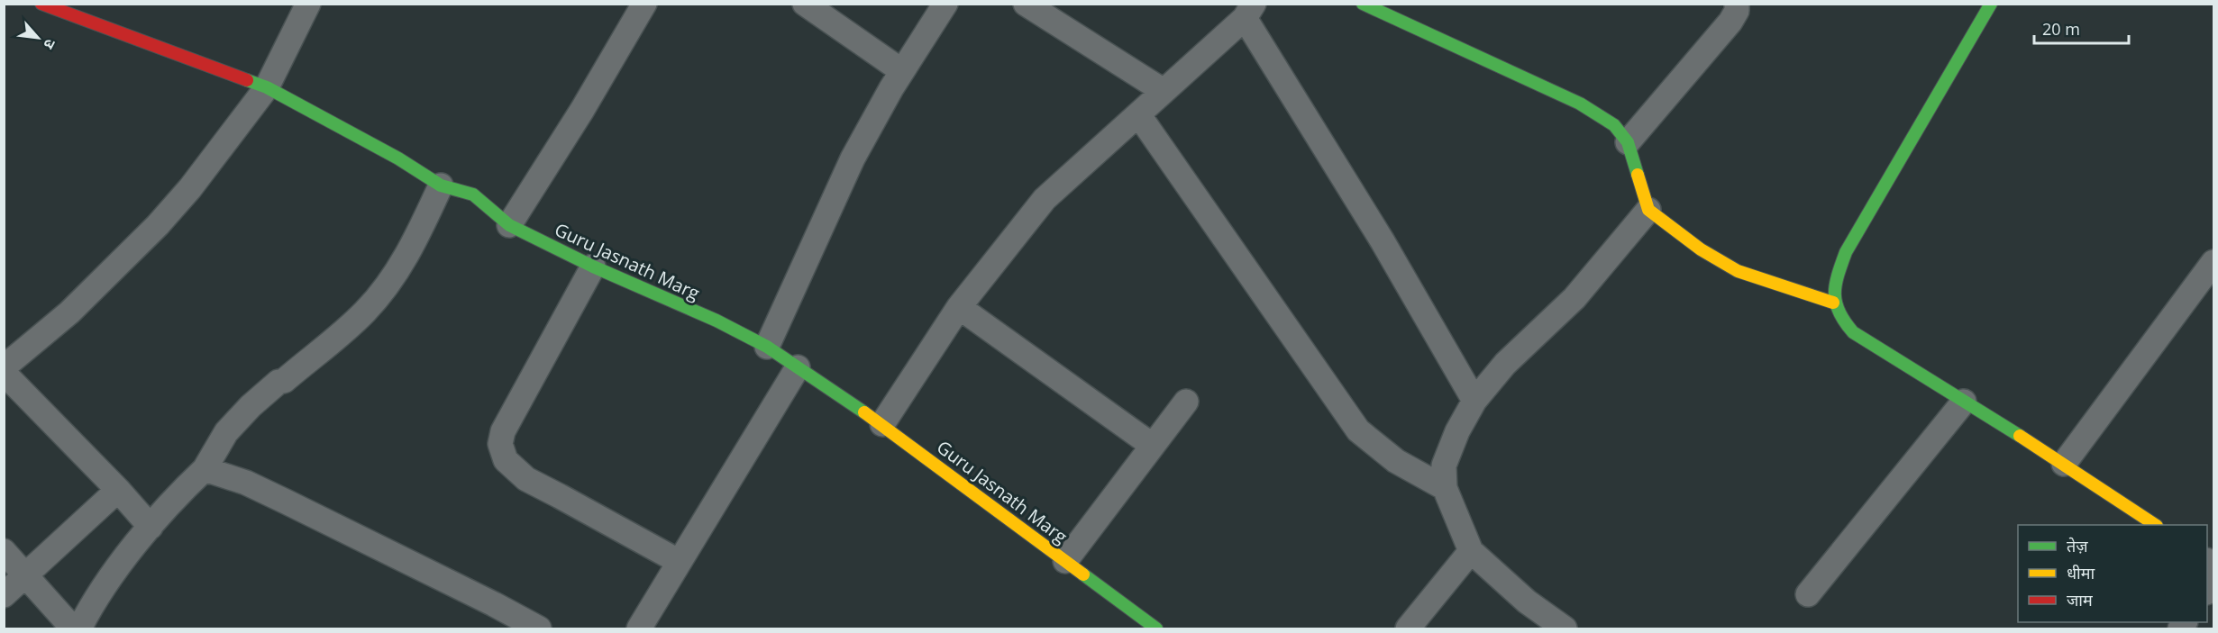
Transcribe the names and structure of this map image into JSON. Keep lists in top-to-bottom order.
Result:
{
  "streets": {
    "street": ["Guru Jasnath Marg"]
  },
  "legend": ["तेज़", "धीमा", "जाम"],
  "scale_bar": "20 m",
  "north": "bottom right"
}
